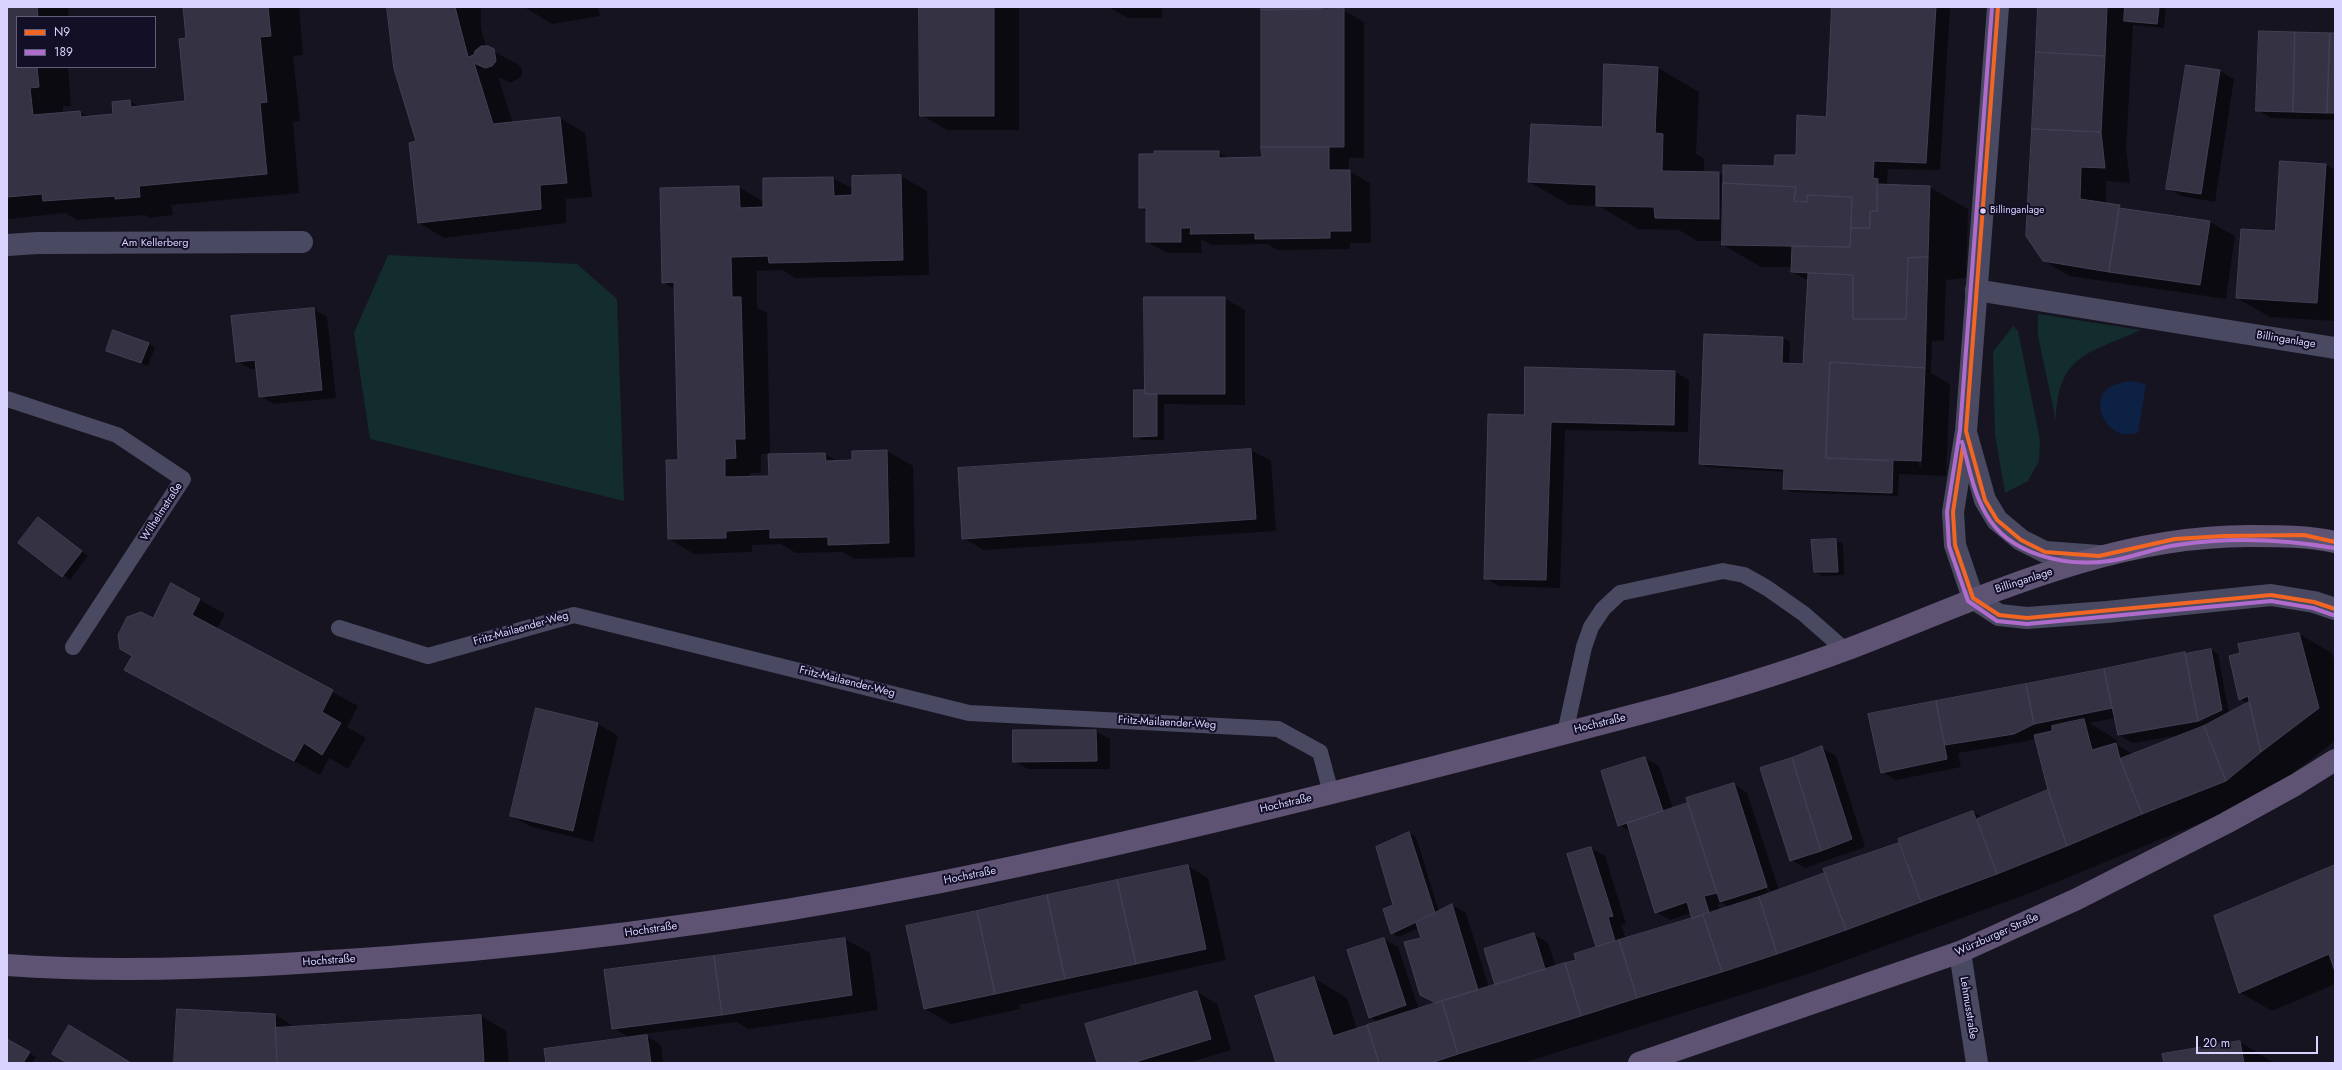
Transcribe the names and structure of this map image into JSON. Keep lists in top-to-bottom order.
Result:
{
  "streets": {
    "main road": ["Billinganlage", "Hochstraße", "Würzburger Straße"],
    "street": ["Am Kellerberg", "Lehmusstraße"],
    "lane": ["Wilhelmstraße", "Fritz-Mailaender-Weg"]
  },
  "crossings": [
    ["Billinganlage", "Hochstraße"],
    ["Fritz-Mailaender-Weg", "Hochstraße"],
    ["Würzburger Straße", "Lehmusstraße"]
  ],
  "places": ["Billinganlage"],
  "lines": ["transit line N9", "transit line 189"],
  "legend": ["N9", "189"],
  "scale_bar": "20 m"
}
